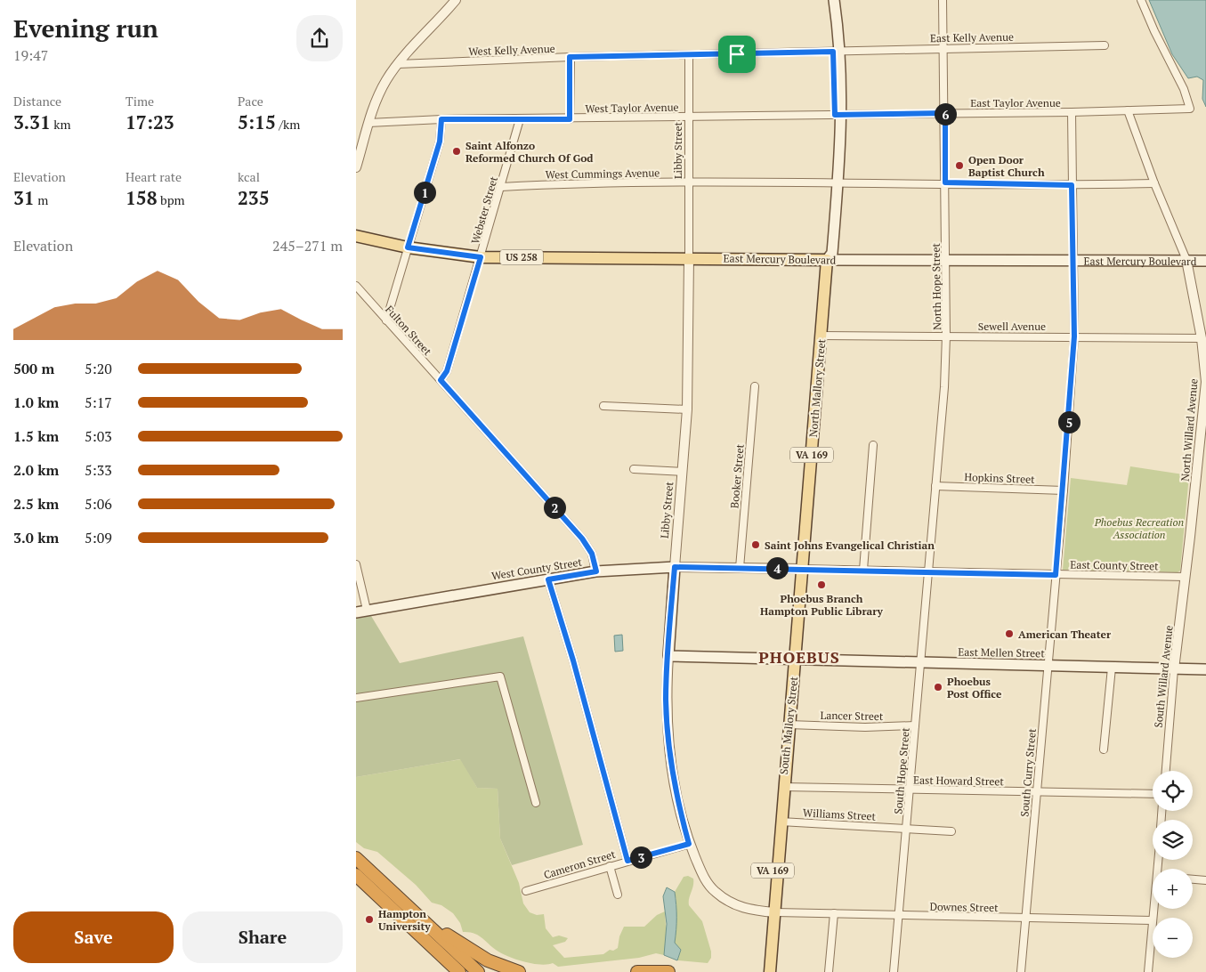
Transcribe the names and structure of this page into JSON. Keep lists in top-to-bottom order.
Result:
{
  "streets": {
    "main road": [
      "Libby Street",
      "US 258",
      "East Mercury Boulevard",
      "North Mallory Street",
      "VA 169",
      "West County Street",
      "East Mellen Street",
      "South Mallory Street"
    ],
    "street": [
      "East Kelly Avenue",
      "West Kelly Avenue",
      "East Taylor Avenue",
      "West Taylor Avenue",
      "West Cummings Avenue",
      "Webster Street",
      "North Hope Street",
      "Sewell Avenue",
      "Fulton Street",
      "North Willard Avenue",
      "Booker Street",
      "Hopkins Street",
      "East County Street",
      "South Willard Avenue",
      "Lancer Street",
      "South Hope Street",
      "South Curry Street",
      "East Howard Street",
      "Williams Street",
      "Cameron Street",
      "Downes Street"
    ]
  },
  "crossings": [
    ["East Kelly Avenue", "West Kelly Avenue"],
    ["East Kelly Avenue", "North Hope Street"],
    ["East Kelly Avenue", "North Mallory Street"],
    ["West Kelly Avenue", "Libby Street"],
    ["West Kelly Avenue", "North Mallory Street"],
    ["East Taylor Avenue", "West Taylor Avenue"],
    ["East Taylor Avenue", "North Hope Street"],
    ["East Taylor Avenue", "North Mallory Street"],
    ["East Taylor Avenue", "North Willard Avenue"],
    ["East Taylor Avenue", "South Curry Street"],
    ["West Taylor Avenue", "Libby Street"],
    ["West Taylor Avenue", "Webster Street"],
    ["West Taylor Avenue", "North Mallory Street"],
    ["Libby Street", "West Cummings Avenue"],
    ["Libby Street", "East Mercury Boulevard"],
    ["Libby Street", "West County Street"],
    ["Libby Street", "East Mellen Street"],
    ["Libby Street", "South Mallory Street"],
    ["Libby Street", "Cameron Street"],
    ["Libby Street", "Downes Street"],
    ["West Cummings Avenue", "Webster Street"],
    ["West Cummings Avenue", "North Hope Street"],
    ["West Cummings Avenue", "North Mallory Street"],
    ["West Cummings Avenue", "North Willard Avenue"],
    ["West Cummings Avenue", "South Curry Street"],
    ["Webster Street", "East Mercury Boulevard"],
    ["Webster Street", "Fulton Street"],
    ["East Mercury Boulevard", "North Hope Street"],
    ["East Mercury Boulevard", "North Mallory Street"],
    ["East Mercury Boulevard", "North Willard Avenue"],
    ["East Mercury Boulevard", "South Curry Street"],
    ["North Hope Street", "Sewell Avenue"],
    ["North Hope Street", "Hopkins Street"],
    ["North Hope Street", "East County Street"],
    ["North Hope Street", "South Hope Street"],
    ["Sewell Avenue", "North Mallory Street"],
    ["Sewell Avenue", "North Willard Avenue"],
    ["Sewell Avenue", "South Curry Street"],
    ["Fulton Street", "West County Street"],
    ["North Mallory Street", "East County Street"],
    ["North Mallory Street", "West County Street"],
    ["North Mallory Street", "South Mallory Street"],
    ["North Willard Avenue", "East County Street"],
    ["North Willard Avenue", "South Willard Avenue"],
    ["Booker Street", "West County Street"],
    ["Hopkins Street", "South Curry Street"],
    ["East County Street", "West County Street"],
    ["East County Street", "South Willard Avenue"],
    ["East County Street", "South Mallory Street"],
    ["East County Street", "South Hope Street"],
    ["East County Street", "South Curry Street"],
    ["West County Street", "South Mallory Street"],
    ["East Mellen Street", "South Willard Avenue"],
    ["East Mellen Street", "South Mallory Street"],
    ["East Mellen Street", "South Hope Street"],
    ["East Mellen Street", "South Curry Street"],
    ["Lancer Street", "South Mallory Street"],
    ["Lancer Street", "South Hope Street"],
    ["South Mallory Street", "East Howard Street"],
    ["South Mallory Street", "Williams Street"],
    ["South Mallory Street", "Downes Street"],
    ["South Hope Street", "East Howard Street"],
    ["South Hope Street", "Williams Street"],
    ["South Hope Street", "Downes Street"],
    ["South Curry Street", "East Howard Street"],
    ["South Curry Street", "Downes Street"]
  ],
  "districts": ["PHOEBUS"],
  "parks": ["Phoebus Recreation Association"],
  "places": [
    "Saint Alfonzo Reformed Church Of God",
    "Open Door Baptist Church",
    "Saint Johns Evangelical Christian",
    "Phoebus Branch Hampton Public Library",
    "American Theater",
    "Phoebus Post Office",
    "Hampton University"
  ],
  "page": {
    "heading": ["Evening run", "19:47"],
    "stats": [
      ["Distance", "3.31 km"],
      ["Time", "17:23"],
      ["Pace", "5:15 /km"],
      ["Elevation", "31 m"],
      ["Heart rate", "158 bpm"],
      ["kcal", "235"]
    ],
    "pins": [
      "6",
      "1",
      "5",
      "2",
      "4",
      "3"
    ],
    "chart": ["Elevation", "245–271 m"],
    "list": [
      {
        "name": "500 m",
        "note": "5:20"
      },
      {
        "name": "1.0 km",
        "note": "5:17"
      },
      {
        "name": "1.5 km",
        "note": "5:03"
      },
      {
        "name": "2.0 km",
        "note": "5:33"
      },
      {
        "name": "2.5 km",
        "note": "5:06"
      },
      {
        "name": "3.0 km",
        "note": "5:09"
      }
    ],
    "map_buttons": ["+", "−"],
    "buttons": ["Save", "Share"]
  }
}
